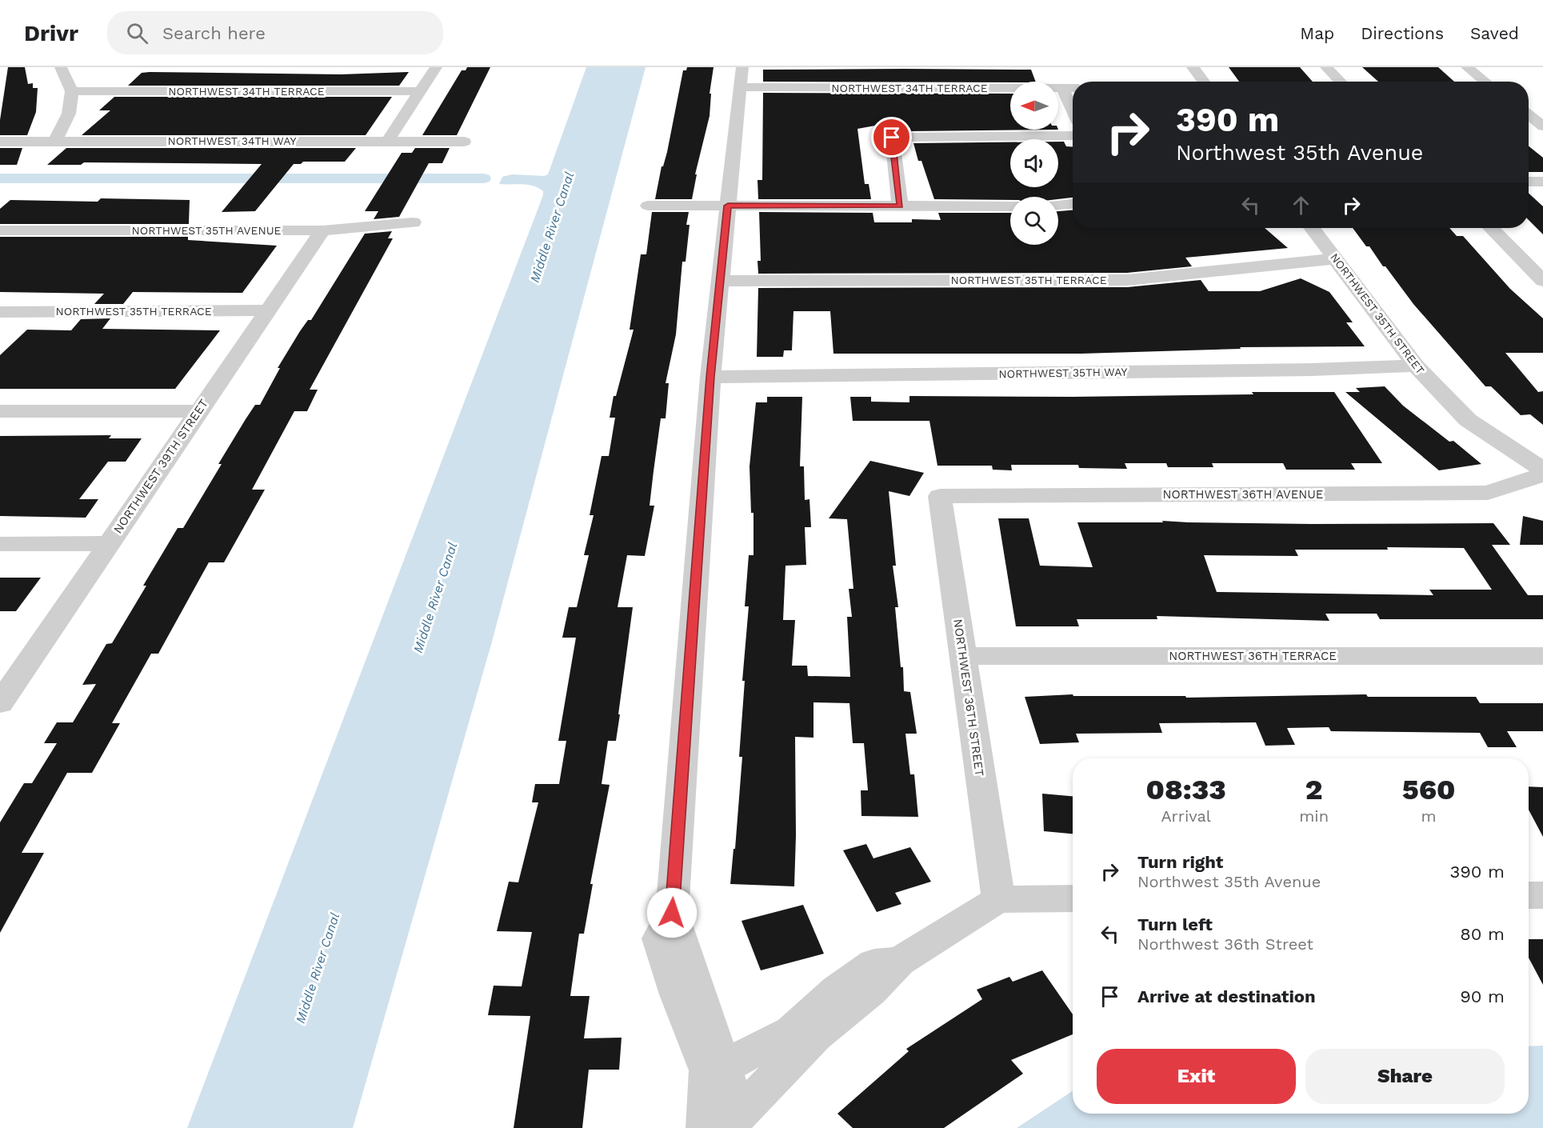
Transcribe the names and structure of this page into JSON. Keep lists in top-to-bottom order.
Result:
{
  "streets": {
    "street": [
      "NORTHWEST 34TH TERRACE",
      "NORTHWEST 34TH WAY",
      "NORTHWEST 35TH AVENUE",
      "NORTHWEST 35TH TERRACE",
      "NORTHWEST 35TH STREET",
      "NORTHWEST 35TH WAY",
      "NORTHWEST 39TH STREET",
      "NORTHWEST 36TH AVENUE",
      "NORTHWEST 36TH TERRACE",
      "NORTHWEST 36TH STREET"
    ]
  },
  "crossings": [
    ["NORTHWEST 35TH AVENUE", "NORTHWEST 39TH STREET"],
    ["NORTHWEST 35TH TERRACE", "NORTHWEST 35TH STREET"],
    ["NORTHWEST 35TH TERRACE", "NORTHWEST 39TH STREET"],
    ["NORTHWEST 35TH STREET", "NORTHWEST 35TH WAY"],
    ["NORTHWEST 36TH AVENUE", "NORTHWEST 36TH STREET"],
    ["NORTHWEST 36TH TERRACE", "NORTHWEST 36TH STREET"]
  ],
  "water": ["Middle River Canal"],
  "north": "left",
  "page": {
    "header": "Drivr",
    "search": "Search here",
    "nav": ["Map", "Directions", "Saved"],
    "turn": ["390 m", "Northwest 35th Avenue"],
    "eta": [
      "08:33",
      "Arrival",
      "2",
      "min",
      "560",
      "m"
    ],
    "list": [
      {
        "name": "Turn right",
        "note": "Northwest 35th Avenue",
        "value": "390 m"
      },
      {
        "name": "Turn left",
        "note": "Northwest 36th Street",
        "value": "80 m"
      },
      {
        "name": "Arrive at destination",
        "value": "90 m"
      }
    ],
    "buttons": ["Exit", "Share"]
  }
}
